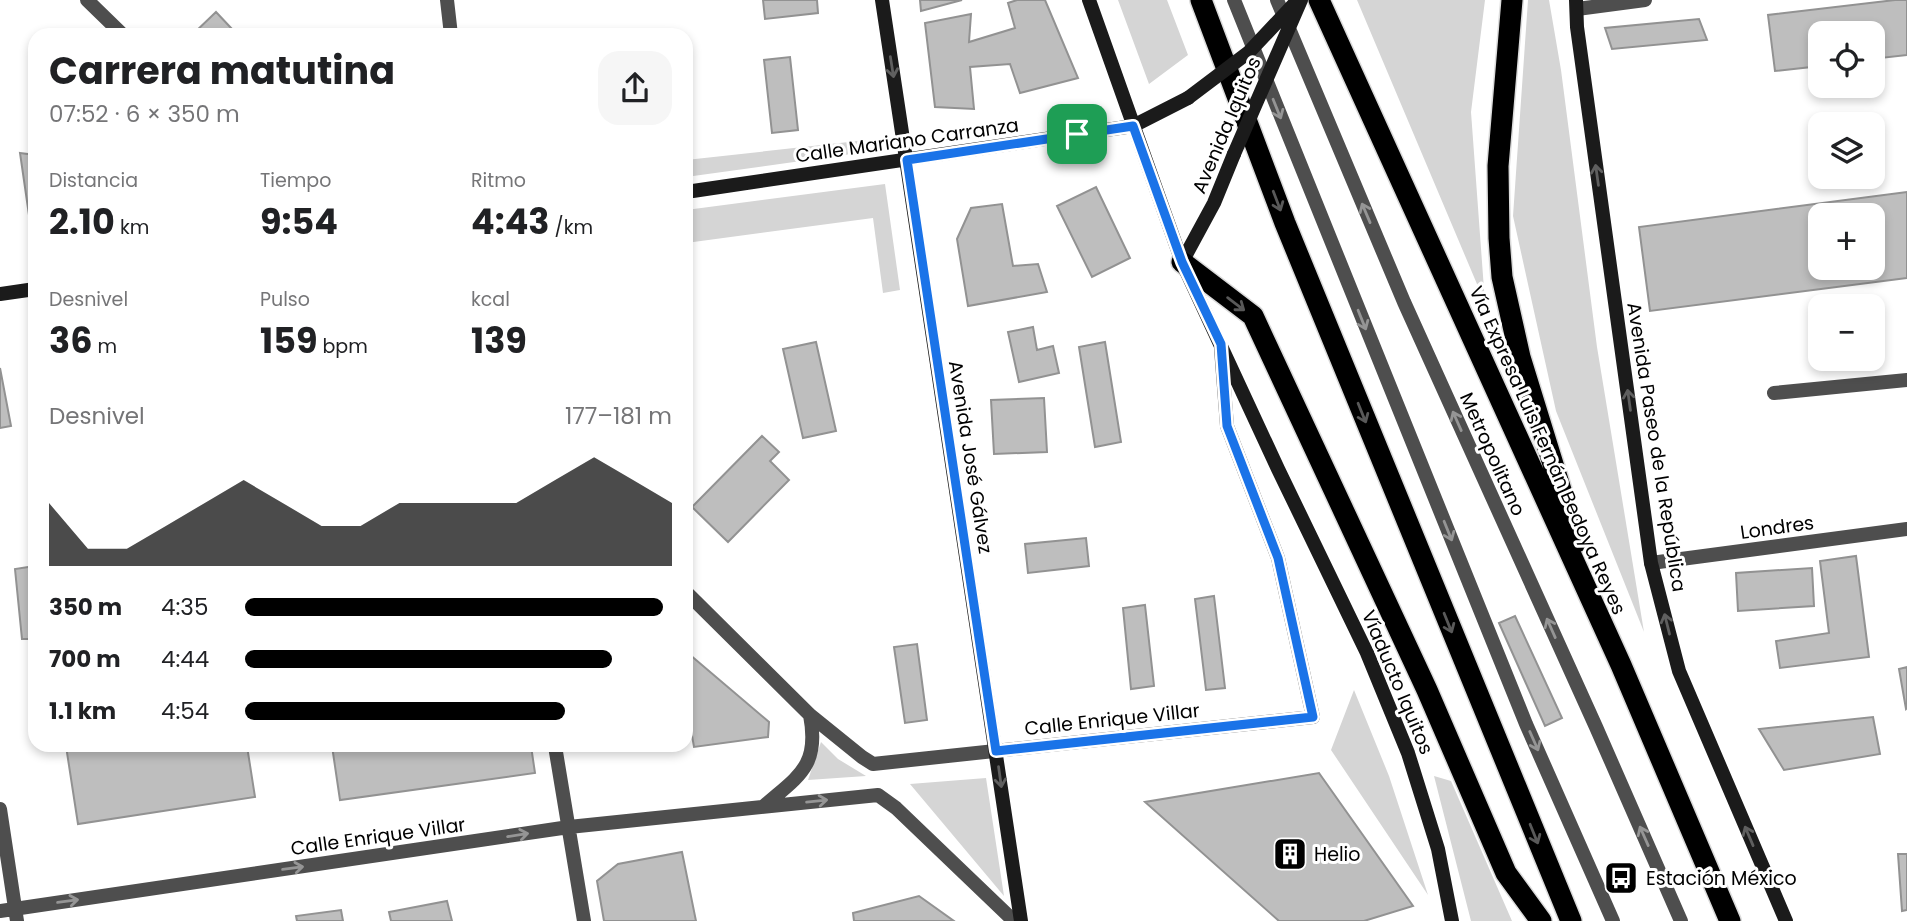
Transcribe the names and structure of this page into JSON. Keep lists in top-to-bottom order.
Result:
{
  "streets": {
    "highway": ["Vía Expresa Luis Fernán Bedoya Reyes"],
    "main road": [
      "Avenida Iquitos",
      "Calle Mariano Carranza",
      "Avenida Paseo de la República",
      "Avenida José Gálvez",
      "Víaducto Iquitos"
    ],
    "street": ["Metropolitano", "Londres", "Calle Enrique Villar"]
  },
  "crossings": [
    ["Avenida Iquitos", "Calle Mariano Carranza"],
    ["Calle Mariano Carranza", "Avenida José Gálvez"],
    ["Avenida Paseo de la República", "Londres"],
    ["Avenida José Gálvez", "Calle Enrique Villar"],
    ["Víaducto Iquitos", "Calle Enrique Villar"]
  ],
  "one_way": ["Avenida Paseo de la República", "Avenida José Gálvez", "Calle Enrique Villar"],
  "places": {
    "building": ["Helio"],
    "bus stop": ["Estación México"]
  },
  "page": {
    "map_buttons": ["+", "−"],
    "heading": ["Carrera matutina", "07:52 · 6 × 350 m"],
    "stats": [
      ["Distancia", "2.10 km"],
      ["Tiempo", "9:54"],
      ["Ritmo", "4:43 /km"],
      ["Desnivel", "36 m"],
      ["Pulso", "159 bpm"],
      ["kcal", "139"]
    ],
    "chart": ["Desnivel", "177–181 m"],
    "list": [
      {
        "name": "350 m",
        "note": "4:35"
      },
      {
        "name": "700 m",
        "note": "4:44"
      },
      {
        "name": "1.1 km",
        "note": "4:54"
      }
    ]
  }
}
